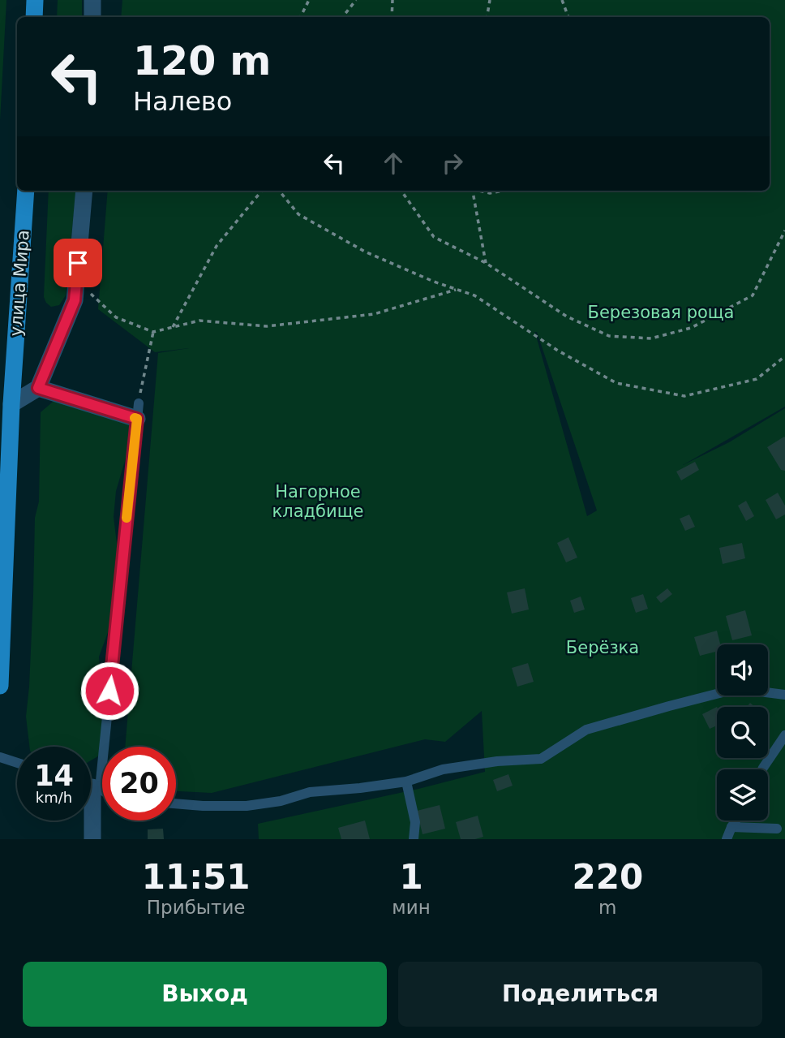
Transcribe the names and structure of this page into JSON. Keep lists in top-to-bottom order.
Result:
{
  "streets": {
    "main road": ["улица Мира"]
  },
  "parks": ["Березовая роща", "Нагорное кладбище", "Берёзка"],
  "page": {
    "turn": ["120 m", "Налево"],
    "speed": "14 km/h",
    "limit": "20",
    "eta": [
      "11:51",
      "Прибытие",
      "1",
      "мин",
      "220",
      "m"
    ],
    "buttons": ["Выход", "Поделиться"]
  }
}
